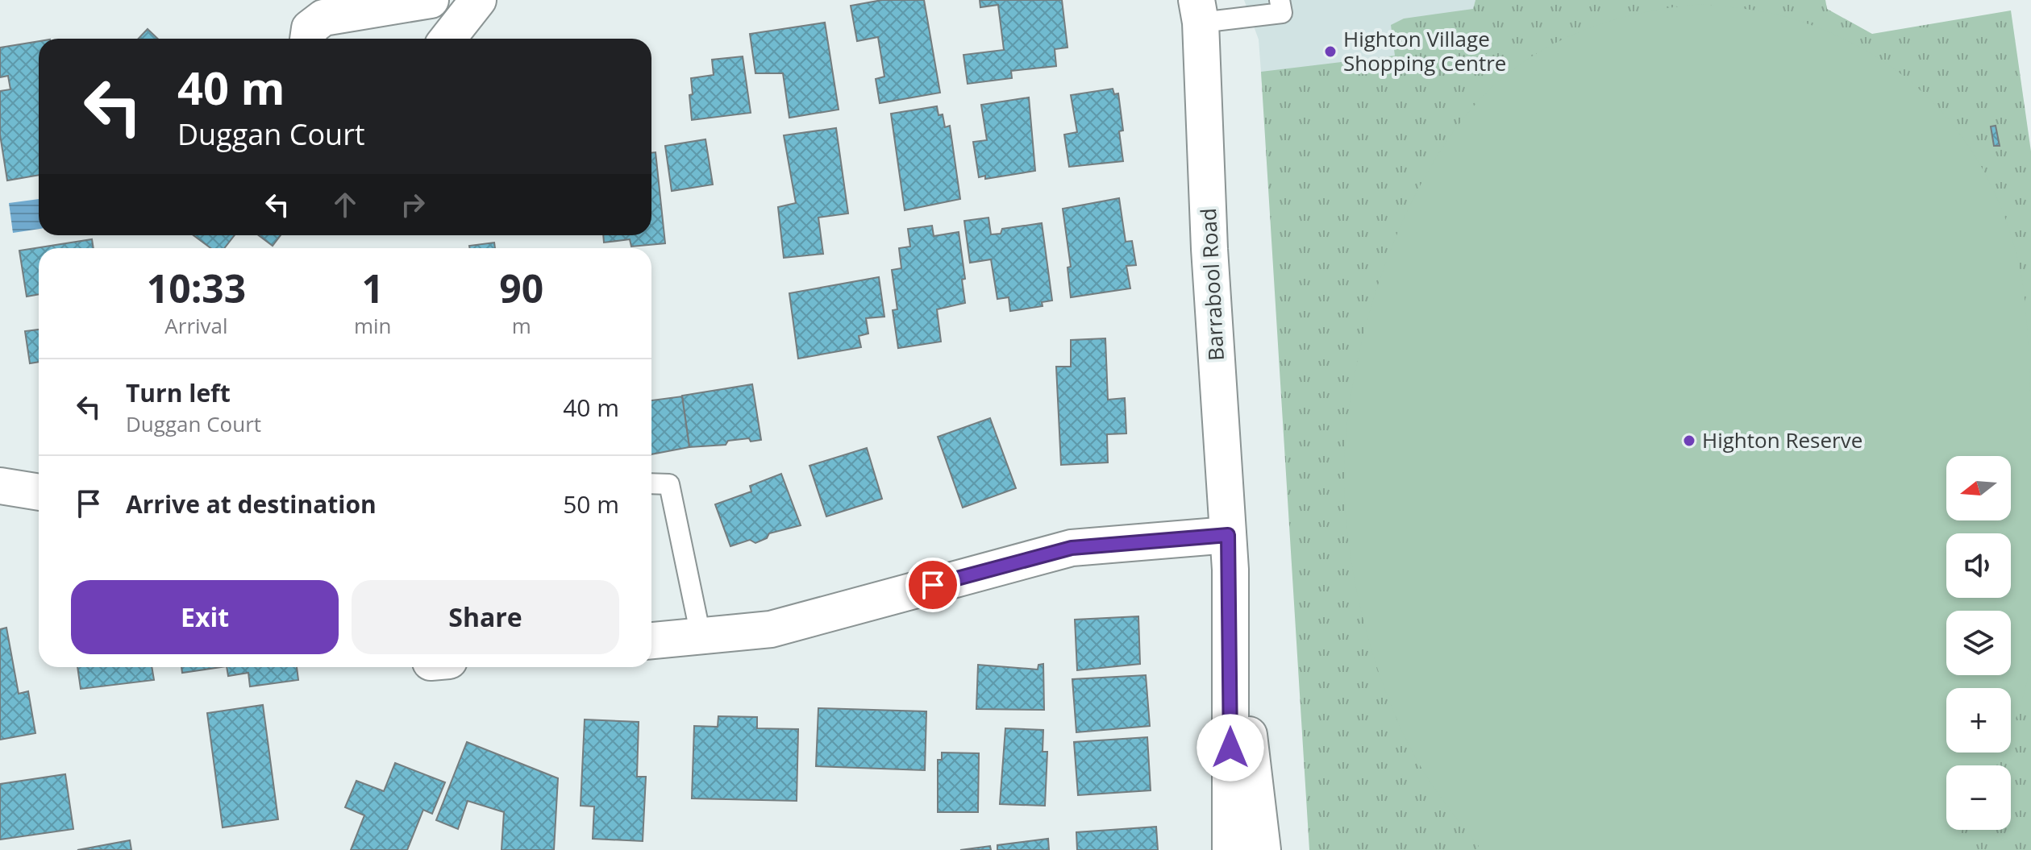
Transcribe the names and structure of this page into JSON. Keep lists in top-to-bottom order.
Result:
{
  "streets": {
    "main road": ["Barrabool Road"]
  },
  "places": ["Highton Village Shopping Centre", "Highton Reserve"],
  "north": "left",
  "page": {
    "turn": ["40 m", "Duggan Court"],
    "eta": [
      "10:33",
      "Arrival",
      "1",
      "min",
      "90",
      "m"
    ],
    "list": [
      {
        "name": "Turn left",
        "note": "Duggan Court",
        "value": "40 m"
      },
      {
        "name": "Arrive at destination",
        "value": "50 m"
      }
    ],
    "map_buttons": ["+", "−"],
    "buttons": ["Exit", "Share"]
  }
}
